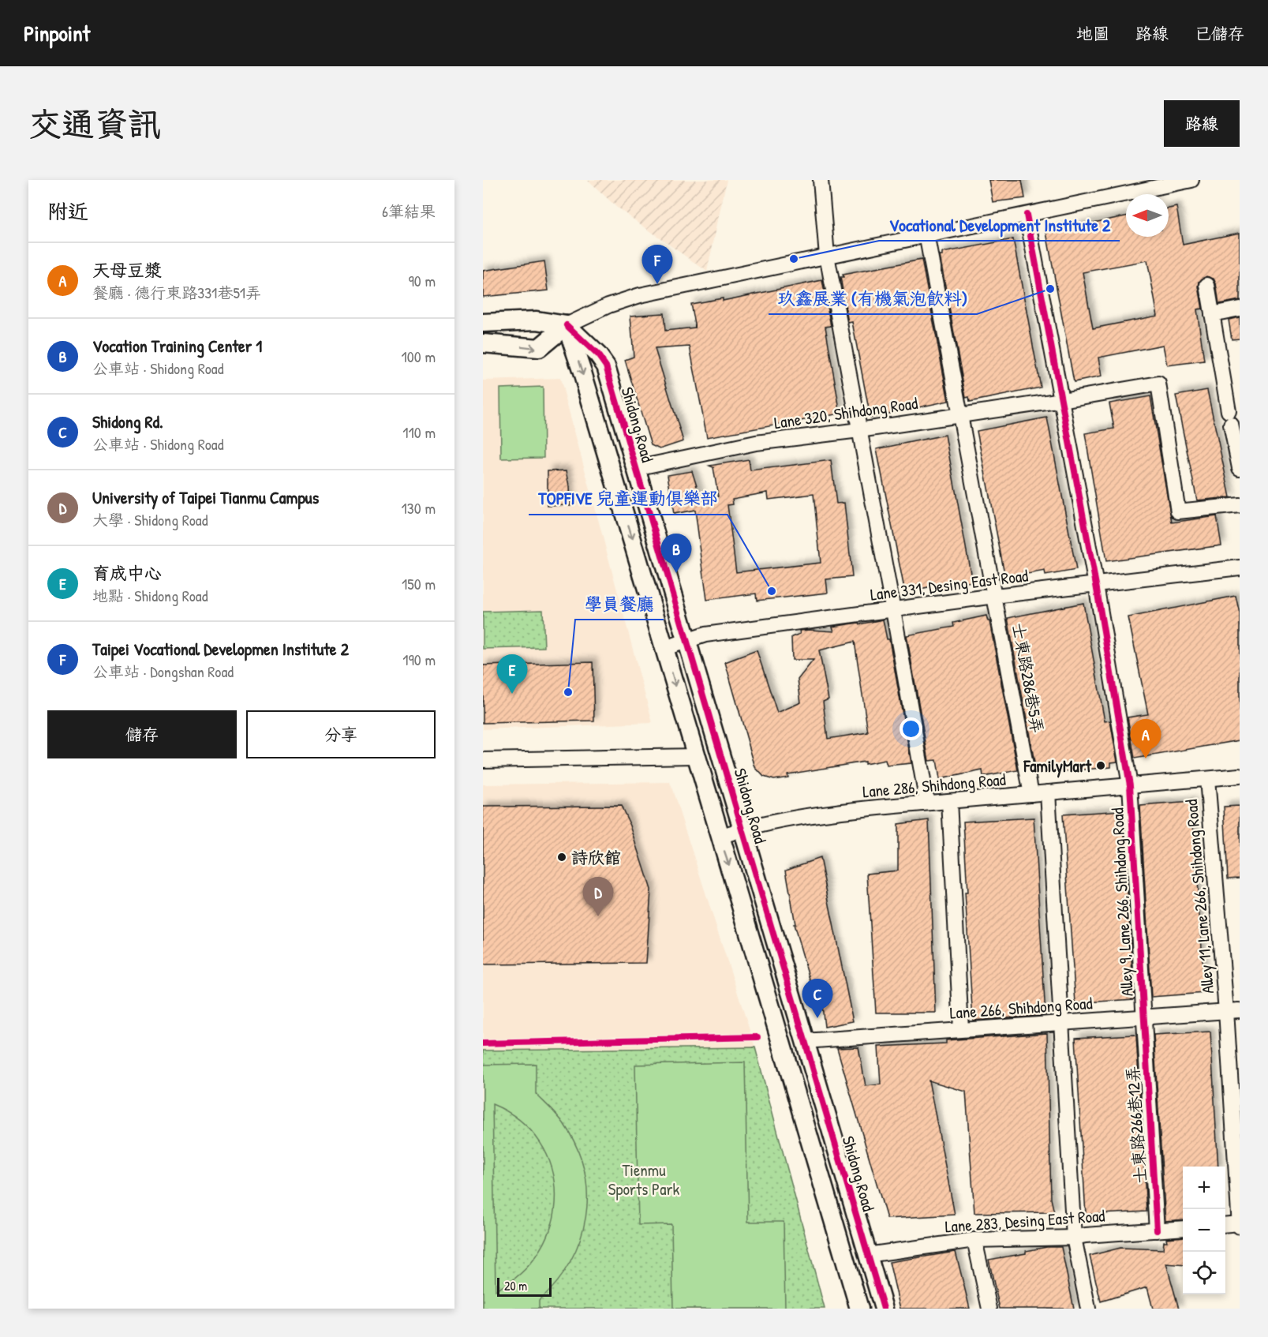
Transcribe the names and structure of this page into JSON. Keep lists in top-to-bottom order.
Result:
{
  "streets": {
    "street": [
      "Lane 320, Shihdong Road",
      "Shidong Road",
      "Lane 331, Desing East Road",
      "士東路286巷5弄",
      "Lane 286, Shihdong Road",
      "Alley 11, Lane 266, Shihdong Road",
      "Alley 9, Lane 266, Shihdong Road",
      "Lane 266, Shihdong Road",
      "士東路266巷12弄",
      "Lane 283, Desing East Road"
    ]
  },
  "crossings": [
    ["Lane 320, Shihdong Road", "Shidong Road"],
    ["Lane 320, Shihdong Road", "士東路286巷5弄"],
    ["Lane 320, Shihdong Road", "Alley 9, Lane 266, Shihdong Road"],
    ["Shidong Road", "Lane 331, Desing East Road"],
    ["Shidong Road", "Lane 286, Shihdong Road"],
    ["Shidong Road", "Lane 266, Shihdong Road"],
    ["Shidong Road", "Lane 283, Desing East Road"],
    ["Lane 331, Desing East Road", "士東路286巷5弄"],
    ["Lane 331, Desing East Road", "Alley 9, Lane 266, Shihdong Road"],
    ["士東路286巷5弄", "Lane 286, Shihdong Road"],
    ["Lane 286, Shihdong Road", "Alley 11, Lane 266, Shihdong Road"],
    ["Lane 286, Shihdong Road", "Alley 9, Lane 266, Shihdong Road"],
    ["Alley 11, Lane 266, Shihdong Road", "Lane 266, Shihdong Road"],
    ["Alley 9, Lane 266, Shihdong Road", "Lane 266, Shihdong Road"],
    ["Alley 9, Lane 266, Shihdong Road", "士東路266巷12弄"],
    ["Lane 266, Shihdong Road", "士東路266巷12弄"],
    ["士東路266巷12弄", "Lane 283, Desing East Road"]
  ],
  "parks": ["Tienmu Sports Park"],
  "places": [
    "Vocational Development Institute 2",
    "玖鑫展業 (有機氣泡飲料)",
    "TOPFIVE 兒童運動俱樂部",
    "學員餐廳",
    "FamilyMart",
    "詩欣館"
  ],
  "scale_bar": "20 m",
  "north": "left",
  "page": {
    "header": "Pinpoint",
    "nav": ["地圖", "路線", "已儲存"],
    "buttons": [
      "路線",
      ["儲存", "分享"]
    ],
    "title": "交通資訊",
    "heading": ["附近", "6筆結果"],
    "list": [
      {
        "mark": "A",
        "name": "天母豆漿",
        "note": "餐廳 · 德行東路331巷51弄",
        "value": "90 m"
      },
      {
        "mark": "B",
        "name": "Vocation Training Center 1",
        "note": "公車站 · Shidong Road",
        "value": "100 m"
      },
      {
        "mark": "C",
        "name": "Shidong Rd.",
        "note": "公車站 · Shidong Road",
        "value": "110 m"
      },
      {
        "mark": "D",
        "name": "University of Taipei Tianmu Campus",
        "note": "大學 · Shidong Road",
        "value": "130 m"
      },
      {
        "mark": "E",
        "name": "育成中心",
        "note": "地點 · Shidong Road",
        "value": "150 m"
      },
      {
        "mark": "F",
        "name": "Taipei Vocational Developmen Institute 2",
        "note": "公車站 · Dongshan Road",
        "value": "190 m"
      }
    ],
    "pins": [
      "F",
      "B",
      "E",
      "A",
      "D",
      "C"
    ],
    "map_buttons": ["+", "−"],
    "scale": "20 m"
  }
}
